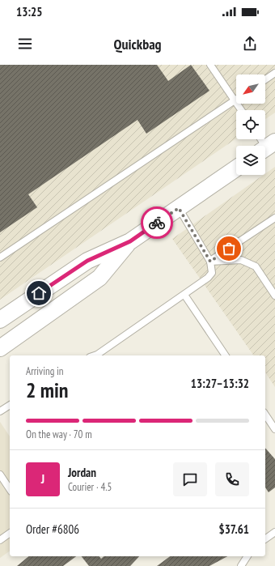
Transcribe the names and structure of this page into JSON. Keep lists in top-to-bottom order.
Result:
{
  "north": "bottom left",
  "page": {
    "status": "13:25",
    "header": "Quickbag",
    "heading": ["2 min", "Arriving in", "13:27–13:32"],
    "panel": [
      "Jordan",
      "Courier · 4.5",
      "Order #6806",
      "$37.61"
    ],
    "bar": "On the way · 70 m",
    "round": "J"
  }
}
